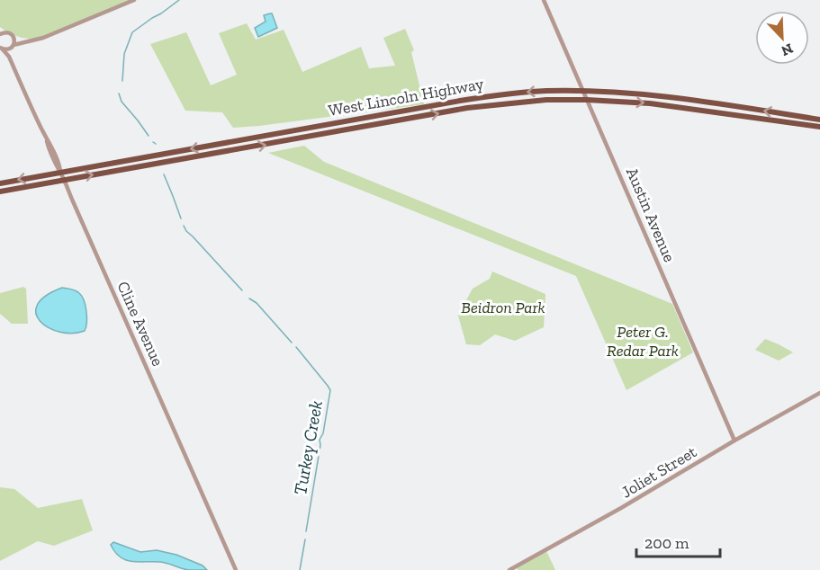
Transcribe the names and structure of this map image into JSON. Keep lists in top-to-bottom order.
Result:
{
  "streets": {
    "main road": ["West Lincoln Highway"],
    "street": ["Austin Avenue", "Cline Avenue", "Joliet Street"]
  },
  "crossings": [
    ["West Lincoln Highway", "Austin Avenue"],
    ["West Lincoln Highway", "Cline Avenue"],
    ["Austin Avenue", "Joliet Street"]
  ],
  "water": ["Turkey Creek"],
  "parks": ["Beidron Park", "Peter G. Redar Park"],
  "scale_bar": "200 m",
  "north": "bottom right"
}
